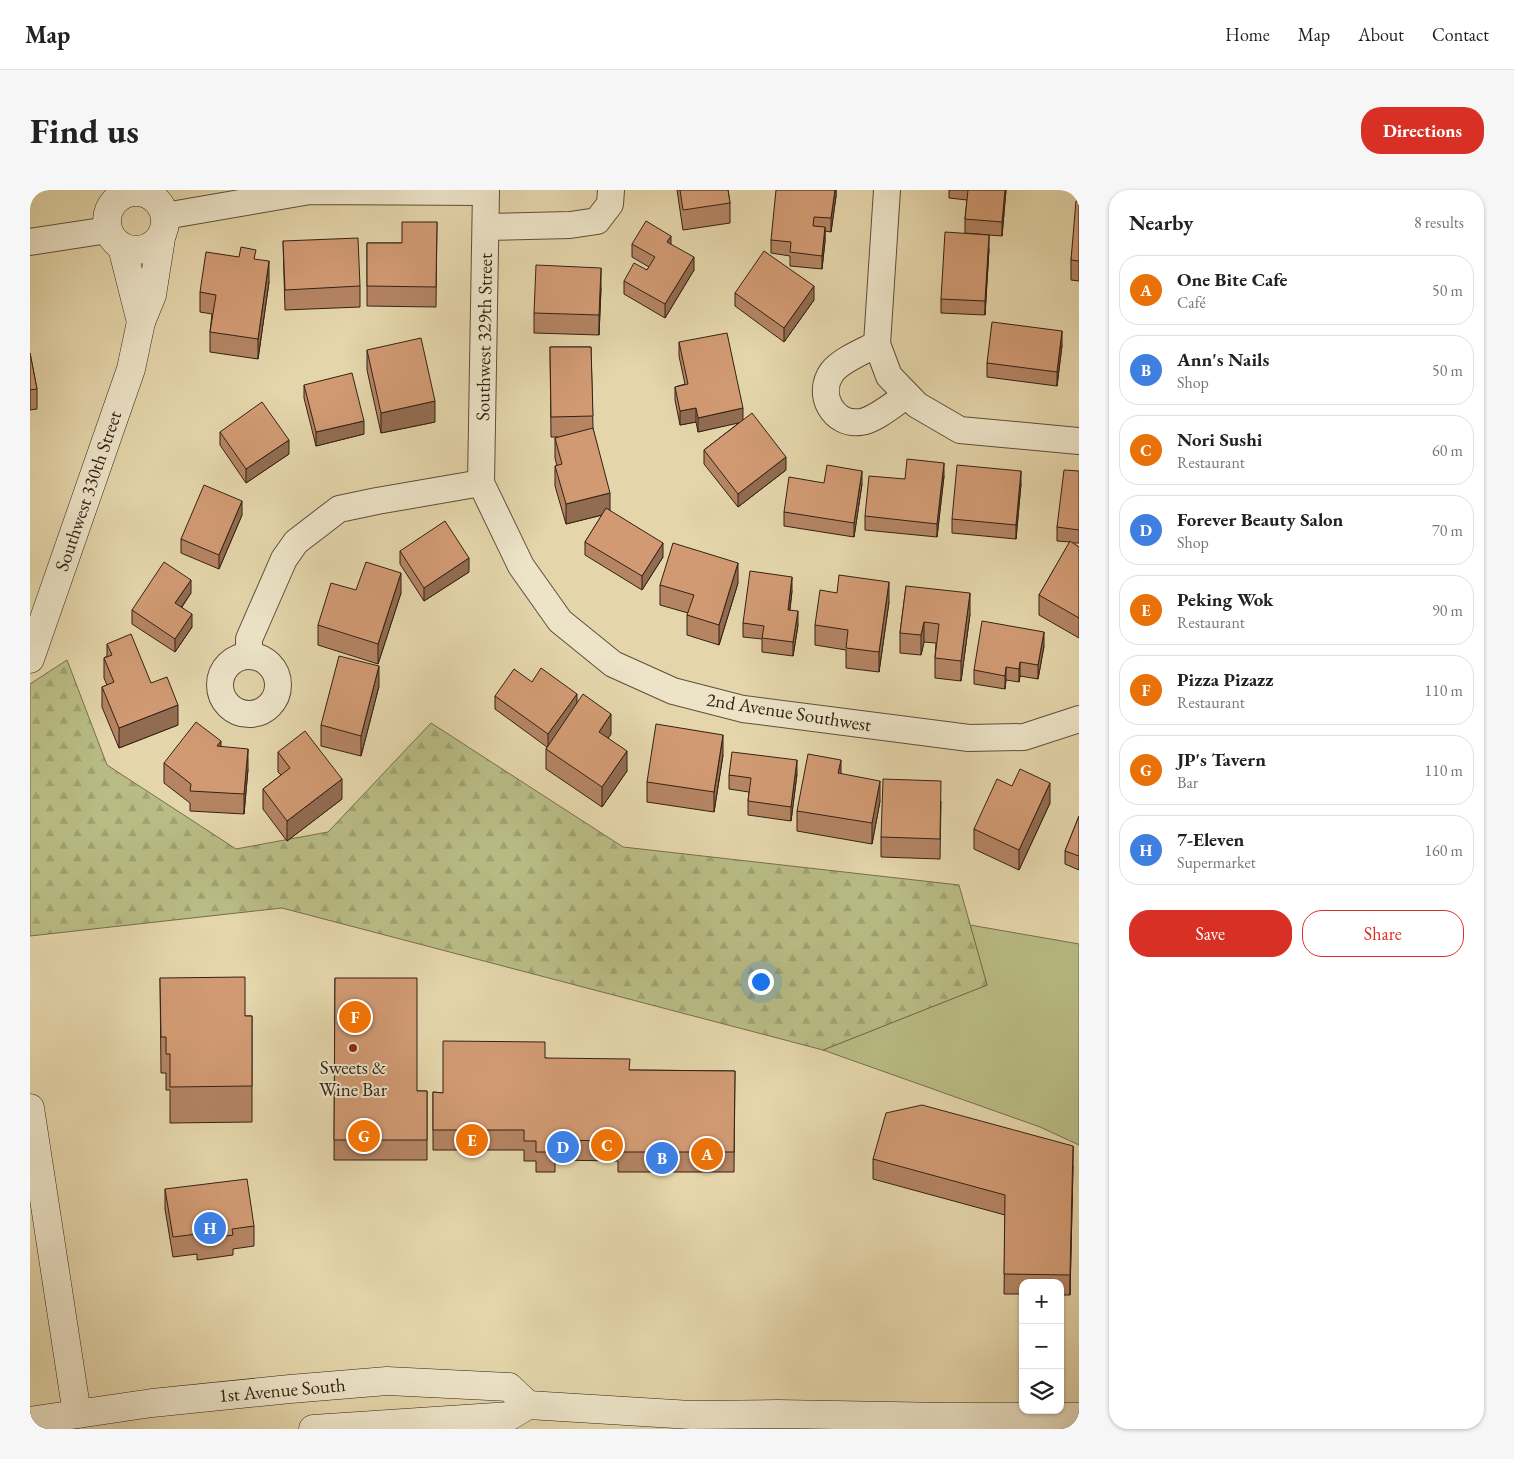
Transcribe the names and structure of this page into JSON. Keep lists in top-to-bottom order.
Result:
{
  "streets": {
    "main road": ["Southwest 330th Street", "1st Avenue South"],
    "street": ["Southwest 329th Street", "2nd Avenue Southwest"]
  },
  "crossings": [
    ["Southwest 329th Street", "2nd Avenue Southwest"]
  ],
  "places": ["Sweets & Wine Bar"],
  "page": {
    "header": "Map",
    "nav": [
      "Home",
      "Map",
      "About",
      "Contact"
    ],
    "buttons": [
      "Directions",
      ["Save", "Share"]
    ],
    "title": "Find us",
    "heading": ["Nearby", "8 results"],
    "list": [
      {
        "mark": "A",
        "name": "One Bite Cafe",
        "note": "Café",
        "value": "50 m"
      },
      {
        "mark": "B",
        "name": "Ann's Nails",
        "note": "Shop",
        "value": "50 m"
      },
      {
        "mark": "C",
        "name": "Nori Sushi",
        "note": "Restaurant",
        "value": "60 m"
      },
      {
        "mark": "D",
        "name": "Forever Beauty Salon",
        "note": "Shop",
        "value": "70 m"
      },
      {
        "mark": "E",
        "name": "Peking Wok",
        "note": "Restaurant",
        "value": "90 m"
      },
      {
        "mark": "F",
        "name": "Pizza Pizazz",
        "note": "Restaurant",
        "value": "110 m"
      },
      {
        "mark": "G",
        "name": "JP's Tavern",
        "note": "Bar",
        "value": "110 m"
      },
      {
        "mark": "H",
        "name": "7-Eleven",
        "note": "Supermarket",
        "value": "160 m"
      }
    ],
    "pins": [
      "F",
      "G",
      "E",
      "C",
      "D",
      "A",
      "B",
      "H"
    ],
    "map_buttons": ["+", "−"]
  }
}
